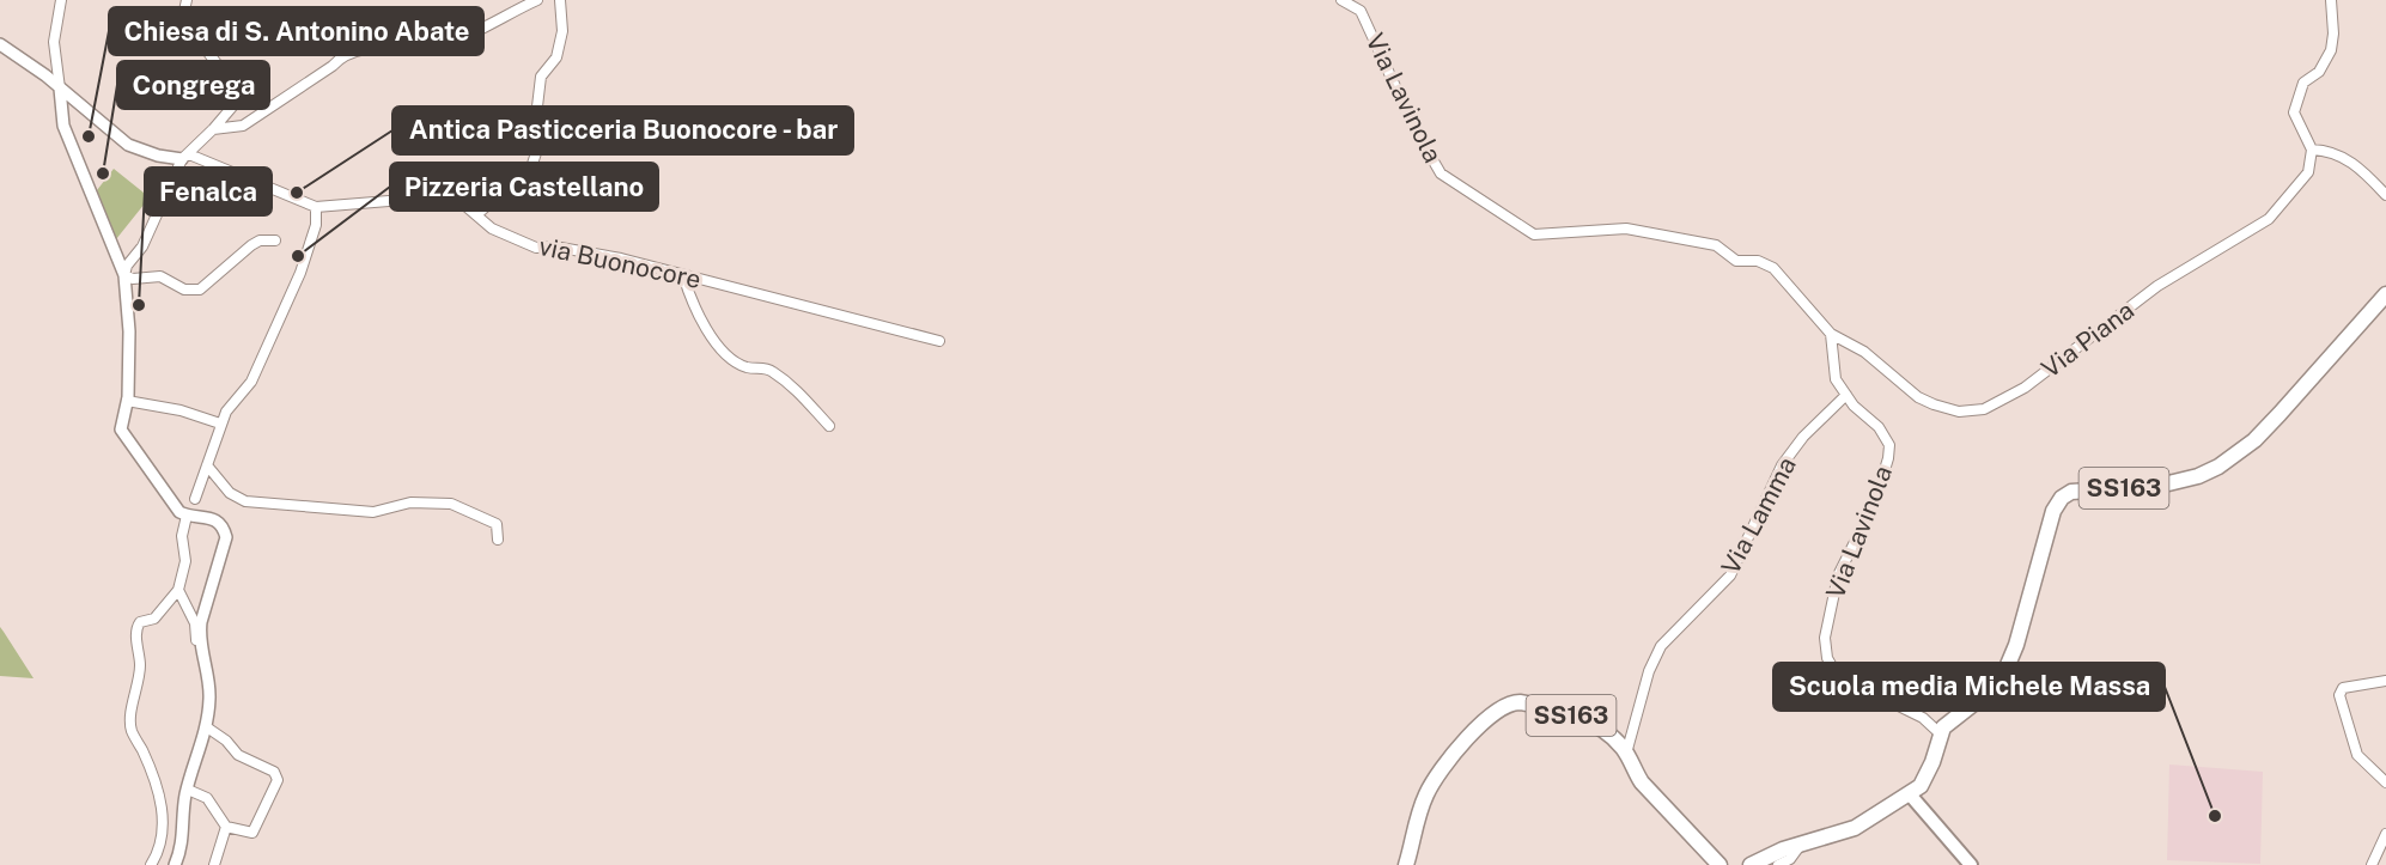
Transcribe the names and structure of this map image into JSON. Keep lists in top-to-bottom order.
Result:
{
  "streets": {
    "main road": ["SS163"],
    "street": [
      "Via Lavinola",
      "via Buonocore",
      "Via Piana",
      "Via Lamma"
    ]
  },
  "crossings": [
    ["Via Lavinola", "Via Piana"],
    ["Via Lavinola", "SS163"],
    ["Via Lavinola", "Via Lamma"],
    ["SS163", "Via Lamma"]
  ],
  "places": [
    "Chiesa di S. Antonino Abate",
    "Congrega",
    "Antica Pasticceria Buonocore - bar",
    "Pizzeria Castellano",
    "Fenalca",
    "Scuola media Michele Massa"
  ]
}
